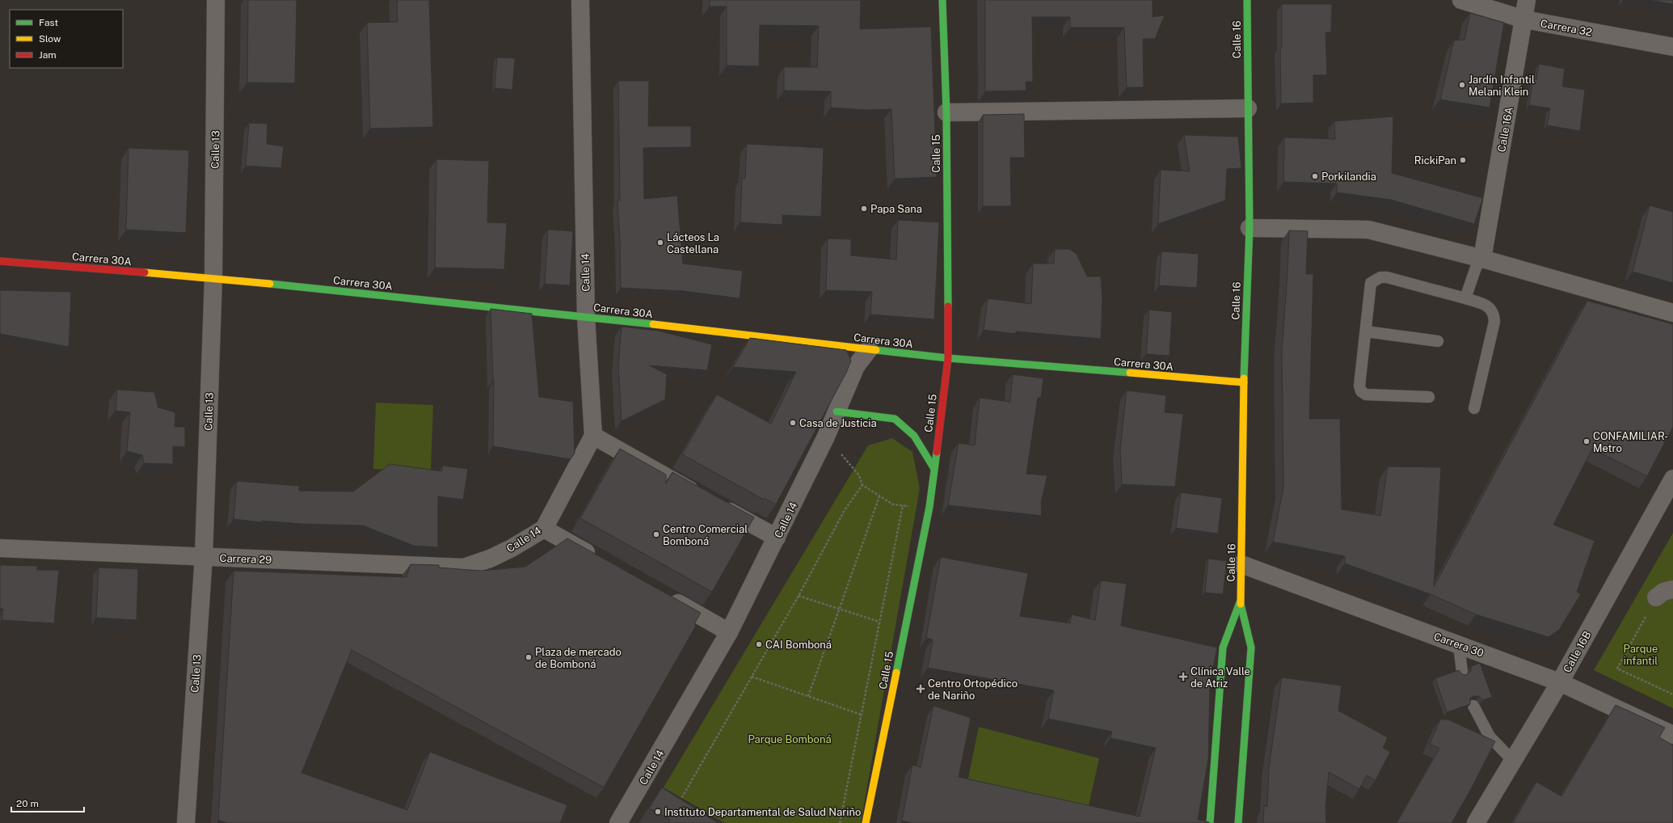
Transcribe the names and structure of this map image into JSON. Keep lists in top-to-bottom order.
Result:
{
  "streets": {
    "street": [
      "Carrera 32",
      "Calle 16",
      "Calle 16A",
      "Calle 13",
      "Calle 15",
      "Carrera 30A",
      "Calle 14",
      "Carrera 29",
      "Carrera 30",
      "Calle 16B"
    ]
  },
  "crossings": [
    ["Carrera 32", "Calle 16A"],
    ["Calle 16", "Carrera 30A"],
    ["Calle 16", "Carrera 30"],
    ["Calle 13", "Carrera 30A"],
    ["Calle 13", "Carrera 29"],
    ["Calle 15", "Carrera 30A"],
    ["Carrera 30A", "Calle 14"],
    ["Calle 14", "Carrera 29"],
    ["Carrera 30", "Calle 16B"]
  ],
  "parks": ["Parque infantil", "Parque Bomboná"],
  "places": {
    "other": [
      "Jardín Infantil Melani Klein",
      "RickiPan",
      "Porkilandia",
      "Papa Sana",
      "Lácteos La Castellana",
      "Casa de Justicia",
      "CONFAMILIAR- Metro",
      "Centro Comercial Bomboná",
      "CAI Bomboná",
      "Plaza de mercado de Bomboná",
      "Instituto Departamental de Salud Nariño"
    ],
    "health": ["Clínica Valle de Atriz", "Centro Ortopédico de Nariño"]
  },
  "legend": ["Fast", "Slow", "Jam"],
  "scale_bar": "20 m"
}
